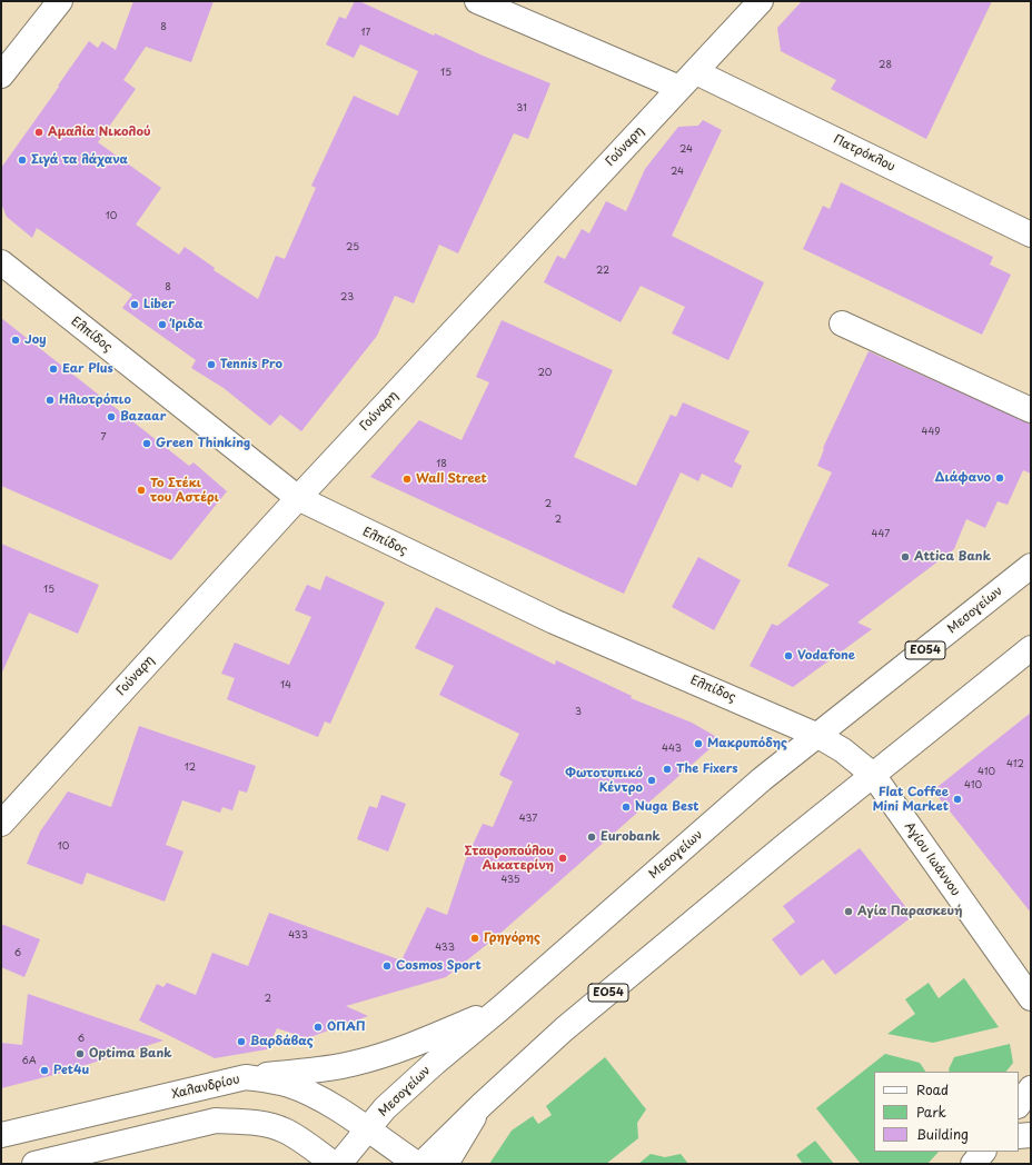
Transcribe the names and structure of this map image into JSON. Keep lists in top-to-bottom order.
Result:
{
  "streets": {
    "street": [
      "Γούναρη",
      "Πατρόκλου",
      "Ελπίδος",
      "Μεσογείων",
      "ΕΟ54",
      "Αγίου Ιωάννου",
      "Χαλανδρίου"
    ]
  },
  "crossings": [
    ["Γούναρη", "Πατρόκλου"],
    ["Γούναρη", "Ελπίδος"],
    ["Ελπίδος", "Μεσογείων"],
    ["Ελπίδος", "Αγίου Ιωάννου"],
    ["Μεσογείων", "Αγίου Ιωάννου"],
    ["Μεσογείων", "Χαλανδρίου"],
    ["ΕΟ54", "Αγίου Ιωάννου"]
  ],
  "places": [
    "Αμαλία Νικολού",
    "Σιγά τα λάχανα",
    "Liber",
    "Ίριδα",
    "Joy",
    "Tennis Pro",
    "Ear Plus",
    "Ηλιοτρόπιο",
    "Bazaar",
    "Green Thinking",
    "Διάφανο",
    "Wall Street",
    "Το Στέκι του Αστέρι",
    "Attica Bank",
    "Vodafone",
    "Μακρυπόδης",
    "The Fixers",
    "Φωτοτυπικό Κέντρο",
    "Flat Coffee Mini Market",
    "Nuga Best",
    "Eurobank",
    "Σταυροπούλου Αικατερίνη",
    "Αγία Παρασκευή",
    "Γρηγόρης",
    "Cosmos Sport",
    "ΟΠΑΠ",
    "Βαρδάβας",
    "Optima Bank",
    "Pet4u"
  ],
  "house_numbers": [
    "8",
    "17",
    "28",
    "15",
    "31",
    "24",
    "24",
    "10",
    "25",
    "22",
    "8",
    "23",
    "20",
    "449",
    "7",
    "18",
    "2",
    "2",
    "447",
    "15",
    "14",
    "3",
    "443",
    "412",
    "12",
    "410",
    "410",
    "437",
    "10",
    "435",
    "433",
    "433",
    "6",
    "2",
    "6",
    "6Α"
  ],
  "legend": ["Road", "Park", "Building"]
}
